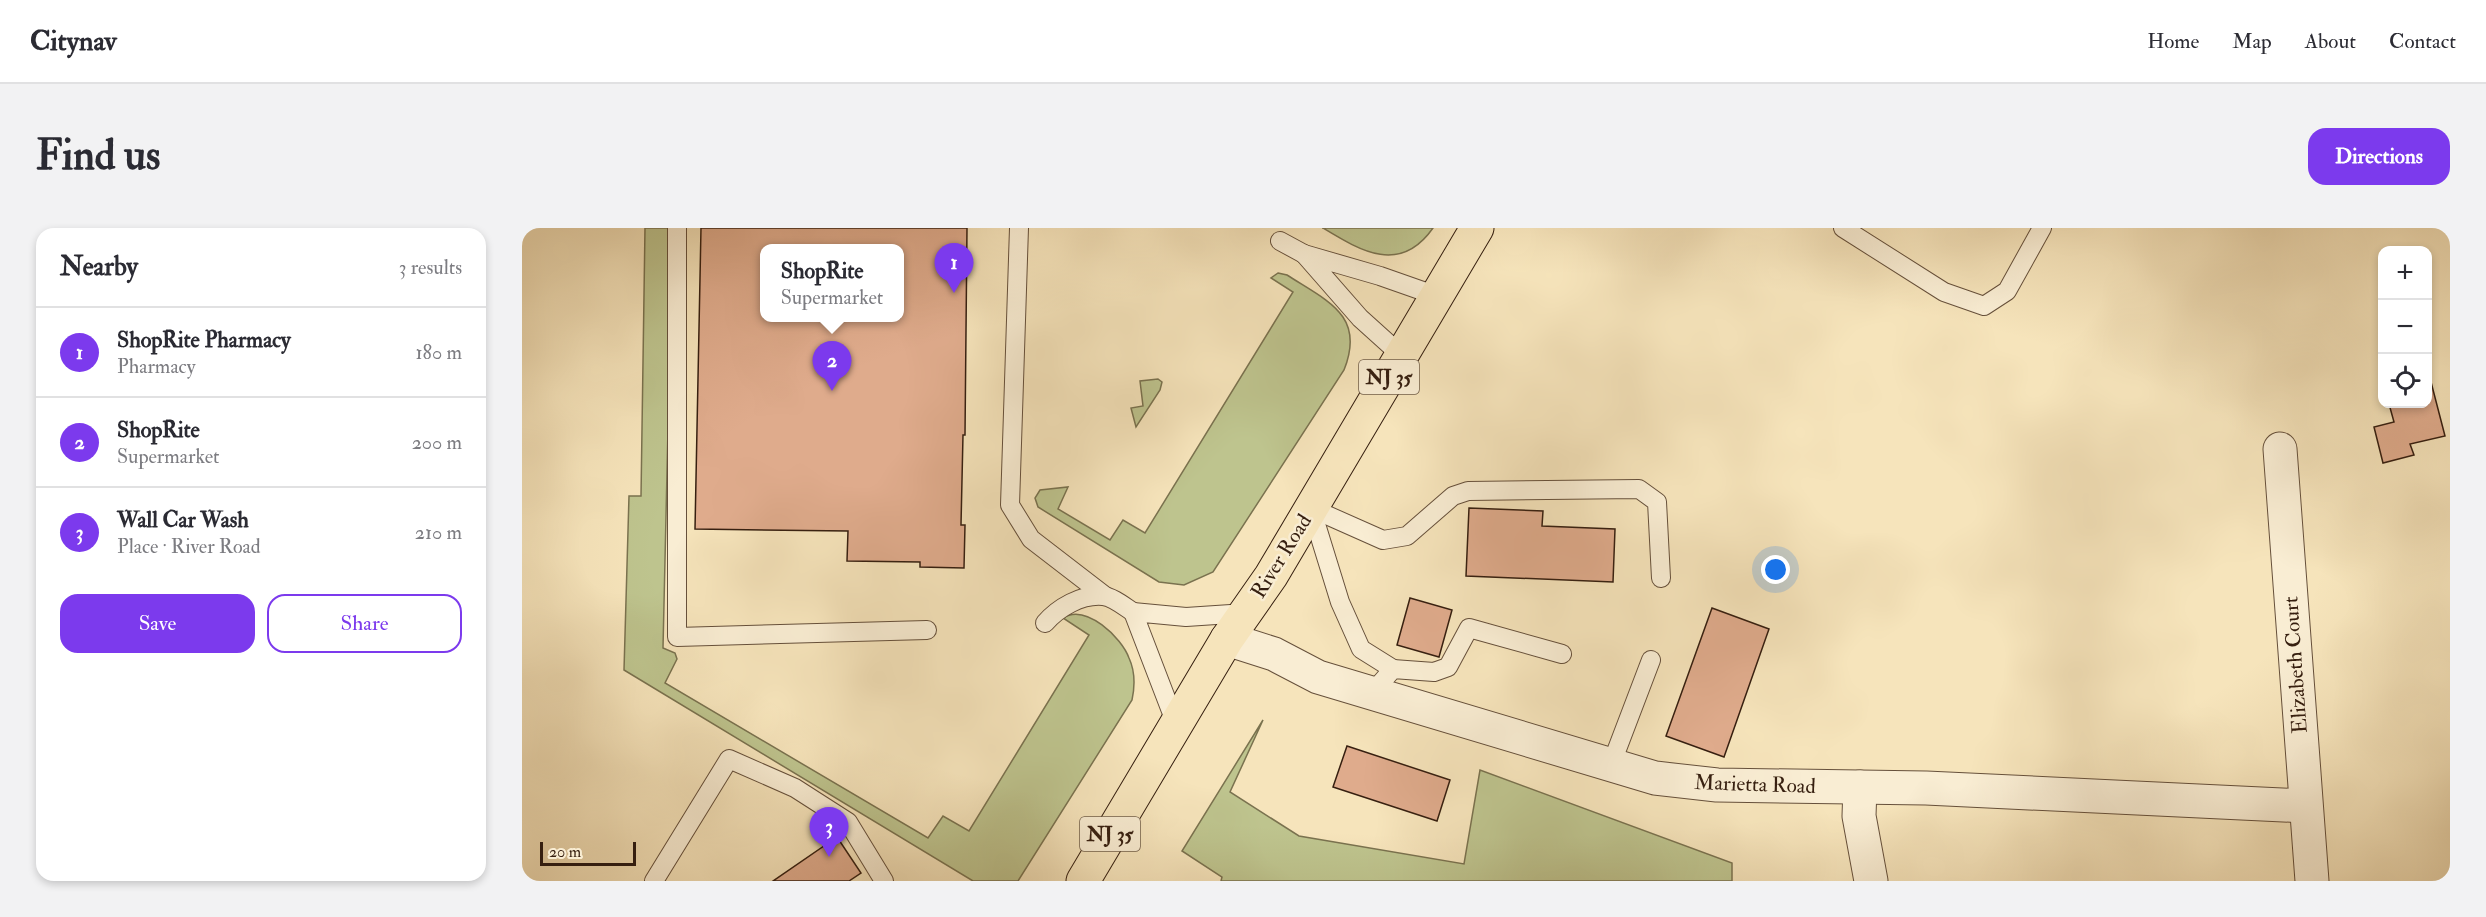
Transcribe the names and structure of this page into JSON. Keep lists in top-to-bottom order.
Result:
{
  "streets": {
    "highway": ["NJ 35", "River Road"],
    "street": ["Elizabeth Court", "Marietta Road"]
  },
  "crossings": [
    ["River Road", "Marietta Road"],
    ["Elizabeth Court", "Marietta Road"]
  ],
  "scale_bar": "20 m",
  "page": {
    "header": "Citynav",
    "nav": [
      "Home",
      "Map",
      "About",
      "Contact"
    ],
    "buttons": [
      "Directions",
      ["Save", "Share"]
    ],
    "title": "Find us",
    "heading": ["Nearby", "3 results"],
    "pins": ["1", "2", "3"],
    "popup": ["ShopRite", "Supermarket"],
    "map_buttons": ["+", "−"],
    "list": [
      {
        "mark": "1",
        "name": "ShopRite Pharmacy",
        "note": "Pharmacy",
        "value": "180 m"
      },
      {
        "mark": "2",
        "name": "ShopRite",
        "note": "Supermarket",
        "value": "200 m"
      },
      {
        "mark": "3",
        "name": "Wall Car Wash",
        "note": "Place · River Road",
        "value": "210 m"
      }
    ],
    "scale": "20 m"
  }
}
